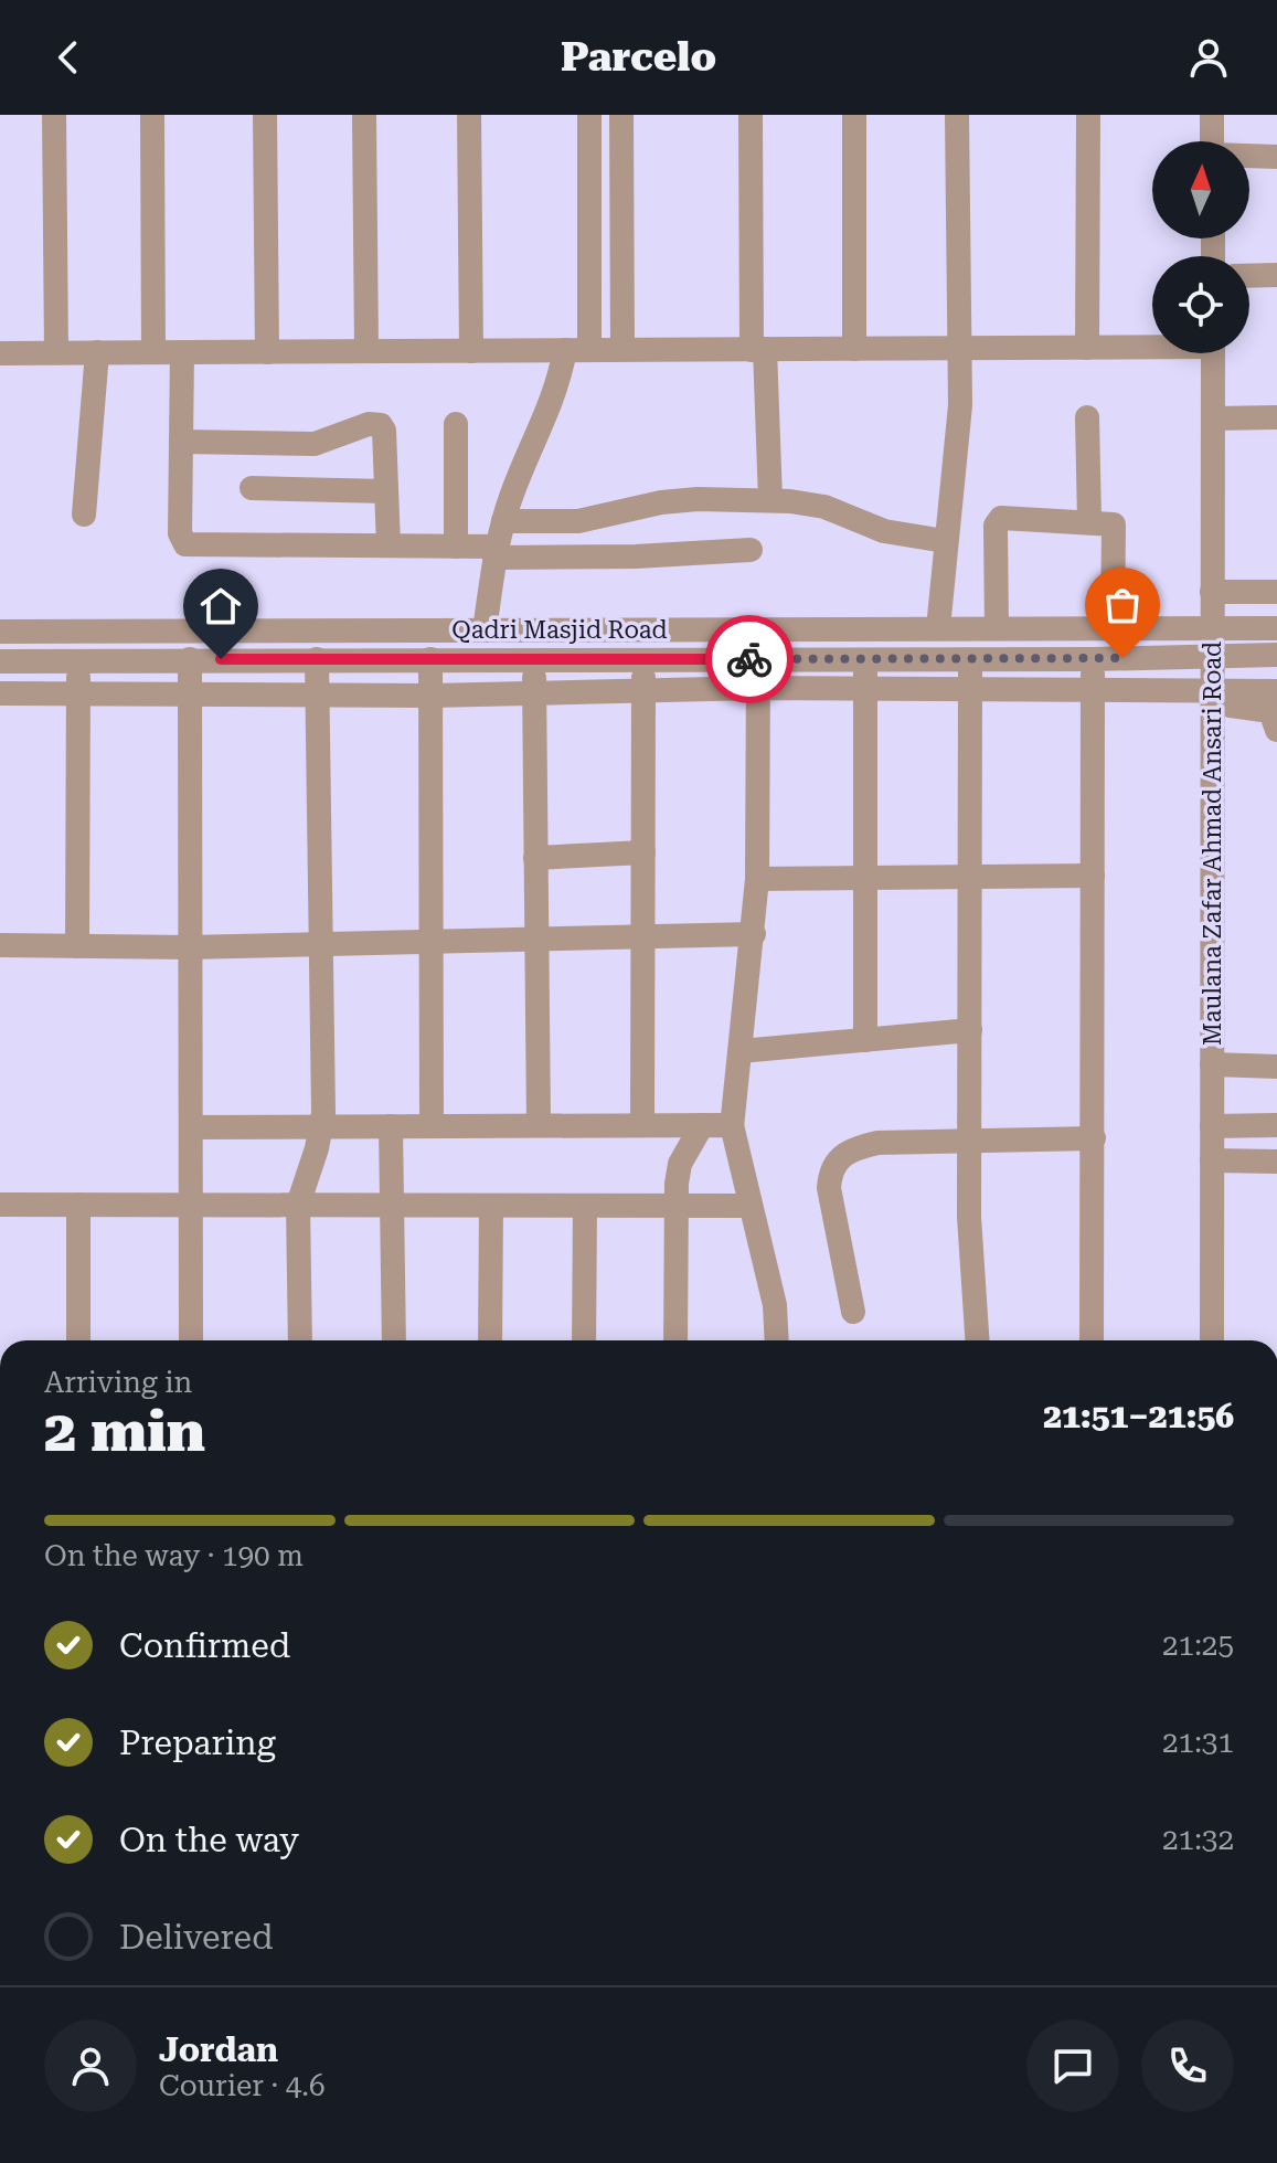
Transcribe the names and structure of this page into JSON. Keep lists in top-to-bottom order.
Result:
{
  "streets": {
    "street": ["Qadri Masjid Road", "Maulana Zafar Ahmad Ansari Road"]
  },
  "crossings": [
    ["Qadri Masjid Road", "Maulana Zafar Ahmad Ansari Road"]
  ],
  "north": "top",
  "page": {
    "header": "Parcelo",
    "heading": ["2 min", "Arriving in", "21:51–21:56"],
    "panel": ["Jordan", "Courier · 4.6"],
    "bar": "On the way · 190 m",
    "list": [
      ["Confirmed", "21:25"],
      ["Preparing", "21:31"],
      ["On the way", "21:32"],
      "Delivered"
    ]
  }
}
